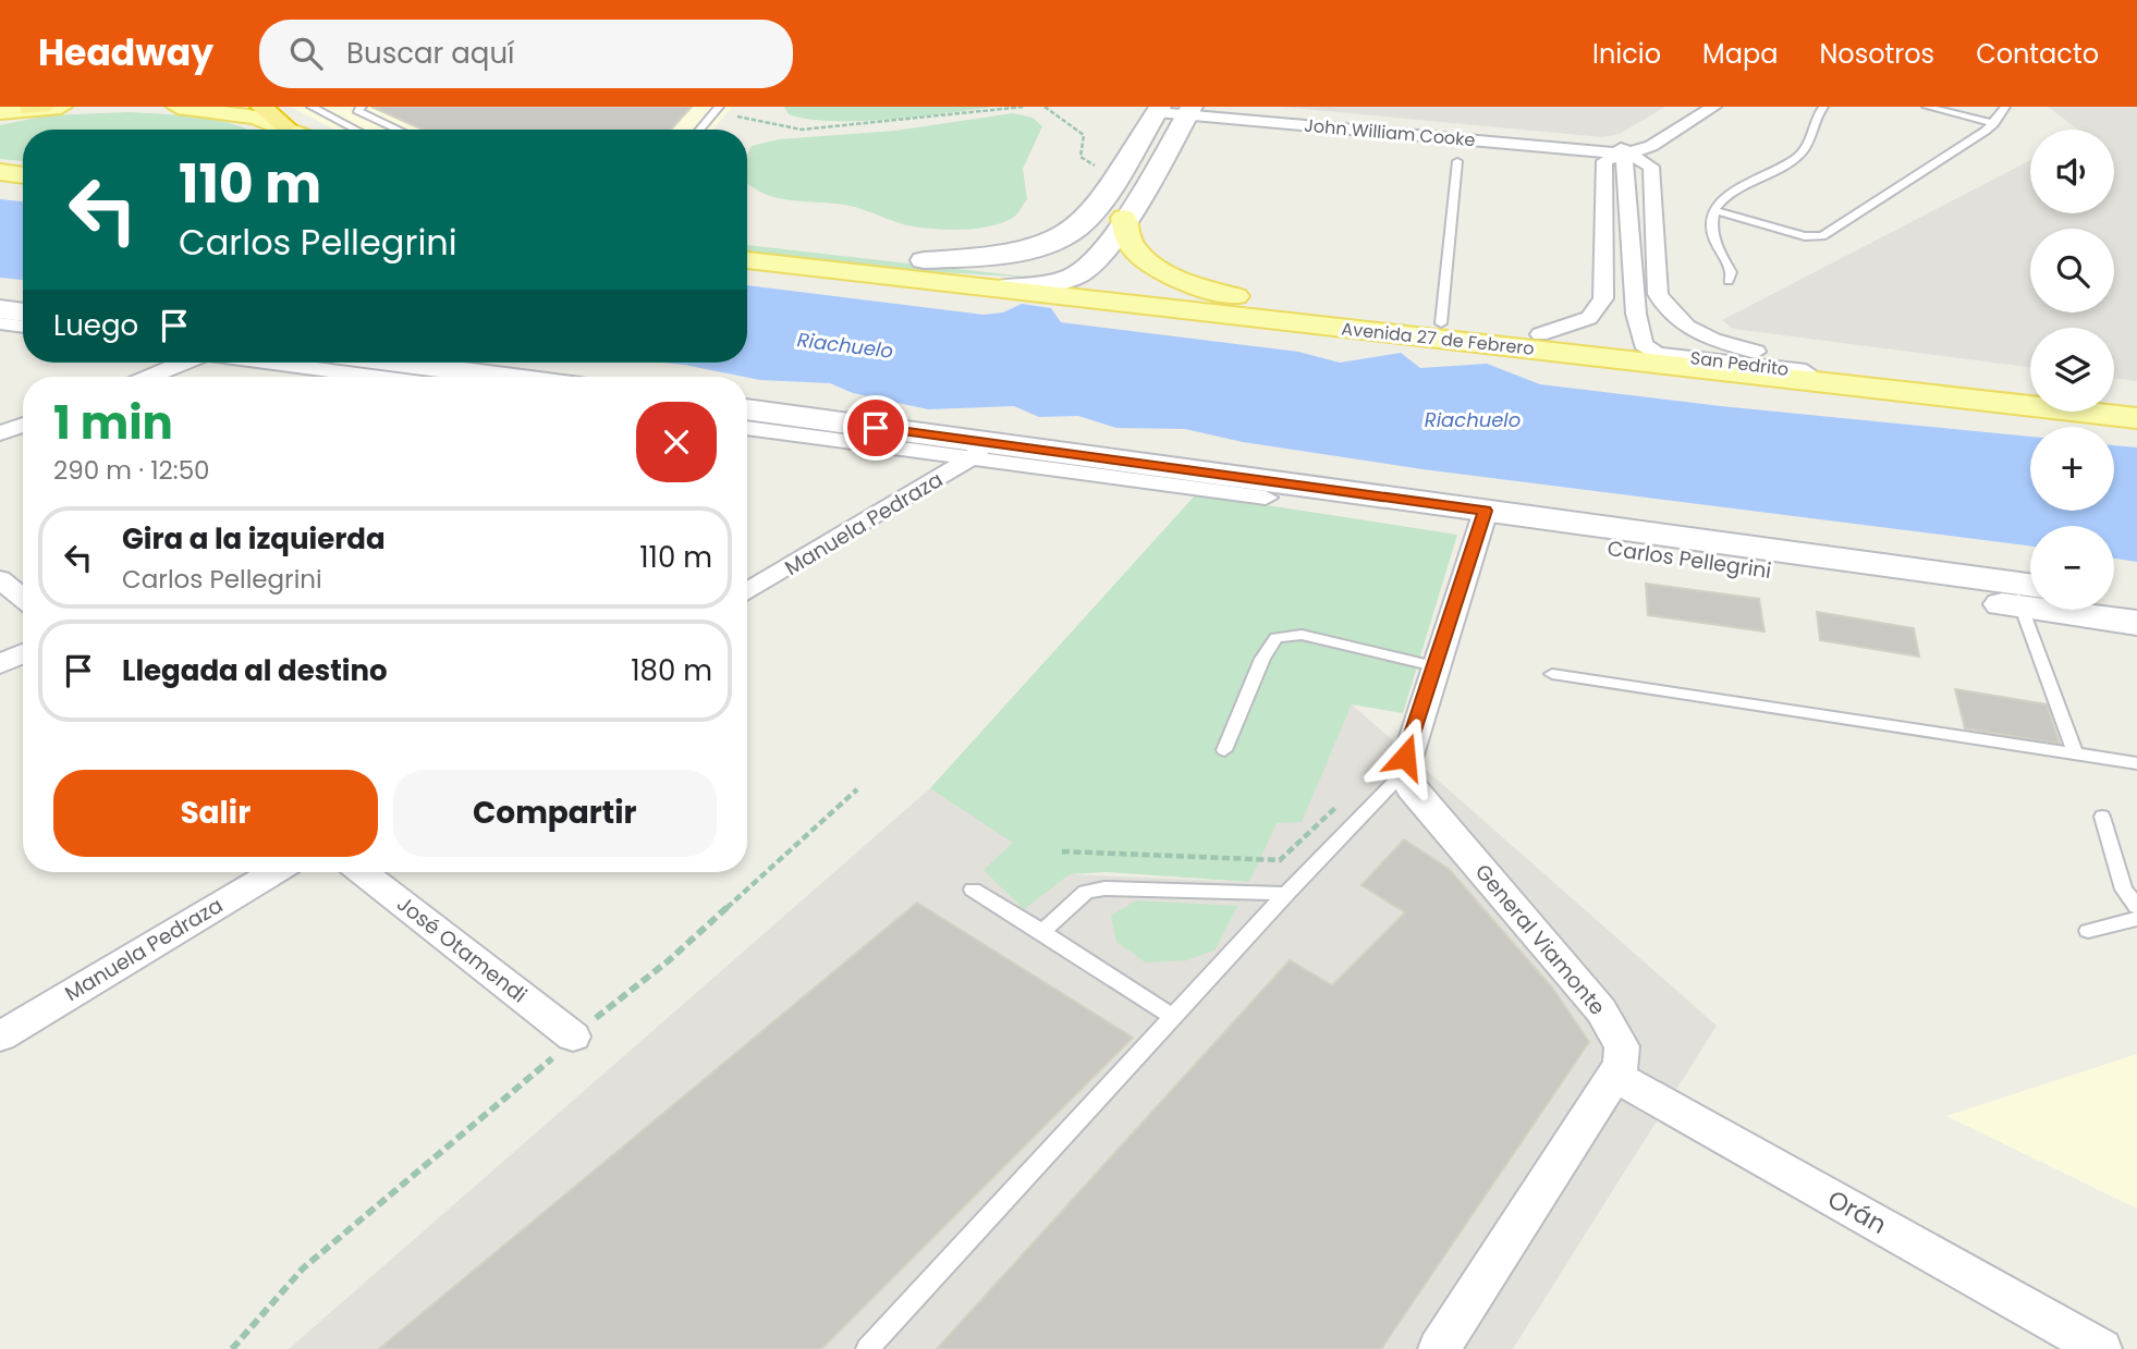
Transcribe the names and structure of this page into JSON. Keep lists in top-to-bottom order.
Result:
{
  "streets": {
    "main road": ["Avenida 27 de Febrero", "Carlos Pellegrini"],
    "street": [
      "John William Cooke",
      "San Pedrito",
      "Manuela Pedraza",
      "General Viamonte",
      "José Otamendi",
      "Orán"
    ]
  },
  "crossings": [
    ["John William Cooke", "San Pedrito"],
    ["Avenida 27 de Febrero", "San Pedrito"],
    ["Manuela Pedraza", "Carlos Pellegrini"],
    ["General Viamonte", "Orán"]
  ],
  "water": ["Riachuelo"],
  "page": {
    "header": "Headway",
    "search": "Buscar aquí",
    "nav": [
      "Inicio",
      "Mapa",
      "Nosotros",
      "Contacto"
    ],
    "map_buttons": ["+", "−"],
    "turn": ["110 m", "Carlos Pellegrini"],
    "then": "Luego",
    "heading": ["1 min", "290 m · 12:50"],
    "list": [
      {
        "name": "Gira a la izquierda",
        "note": "Carlos Pellegrini",
        "value": "110 m"
      },
      {
        "name": "Llegada al destino",
        "value": "180 m"
      }
    ],
    "buttons": ["Salir", "Compartir"]
  }
}
